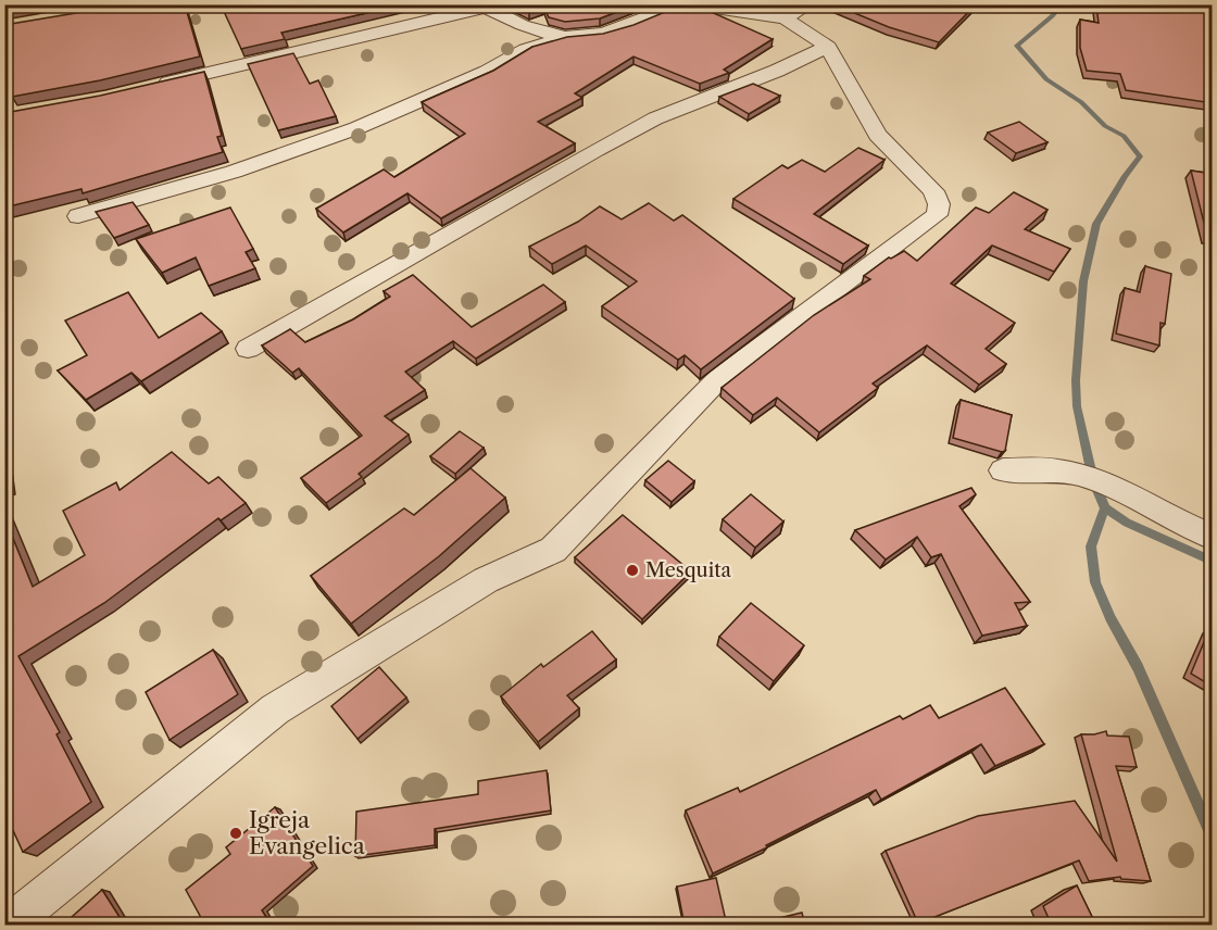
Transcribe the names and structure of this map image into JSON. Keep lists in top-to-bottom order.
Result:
{
  "places": ["Mesquita", "Igreja Evangelica"]
}
